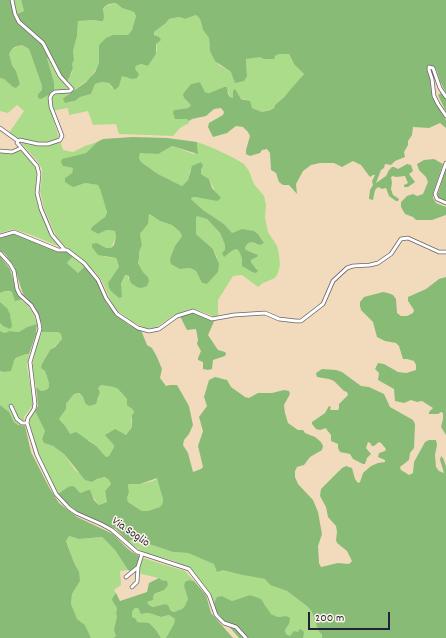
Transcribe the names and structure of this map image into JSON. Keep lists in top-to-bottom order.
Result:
{
  "streets": {
    "street": ["Via Soglio"]
  },
  "scale_bar": "200 m"
}
